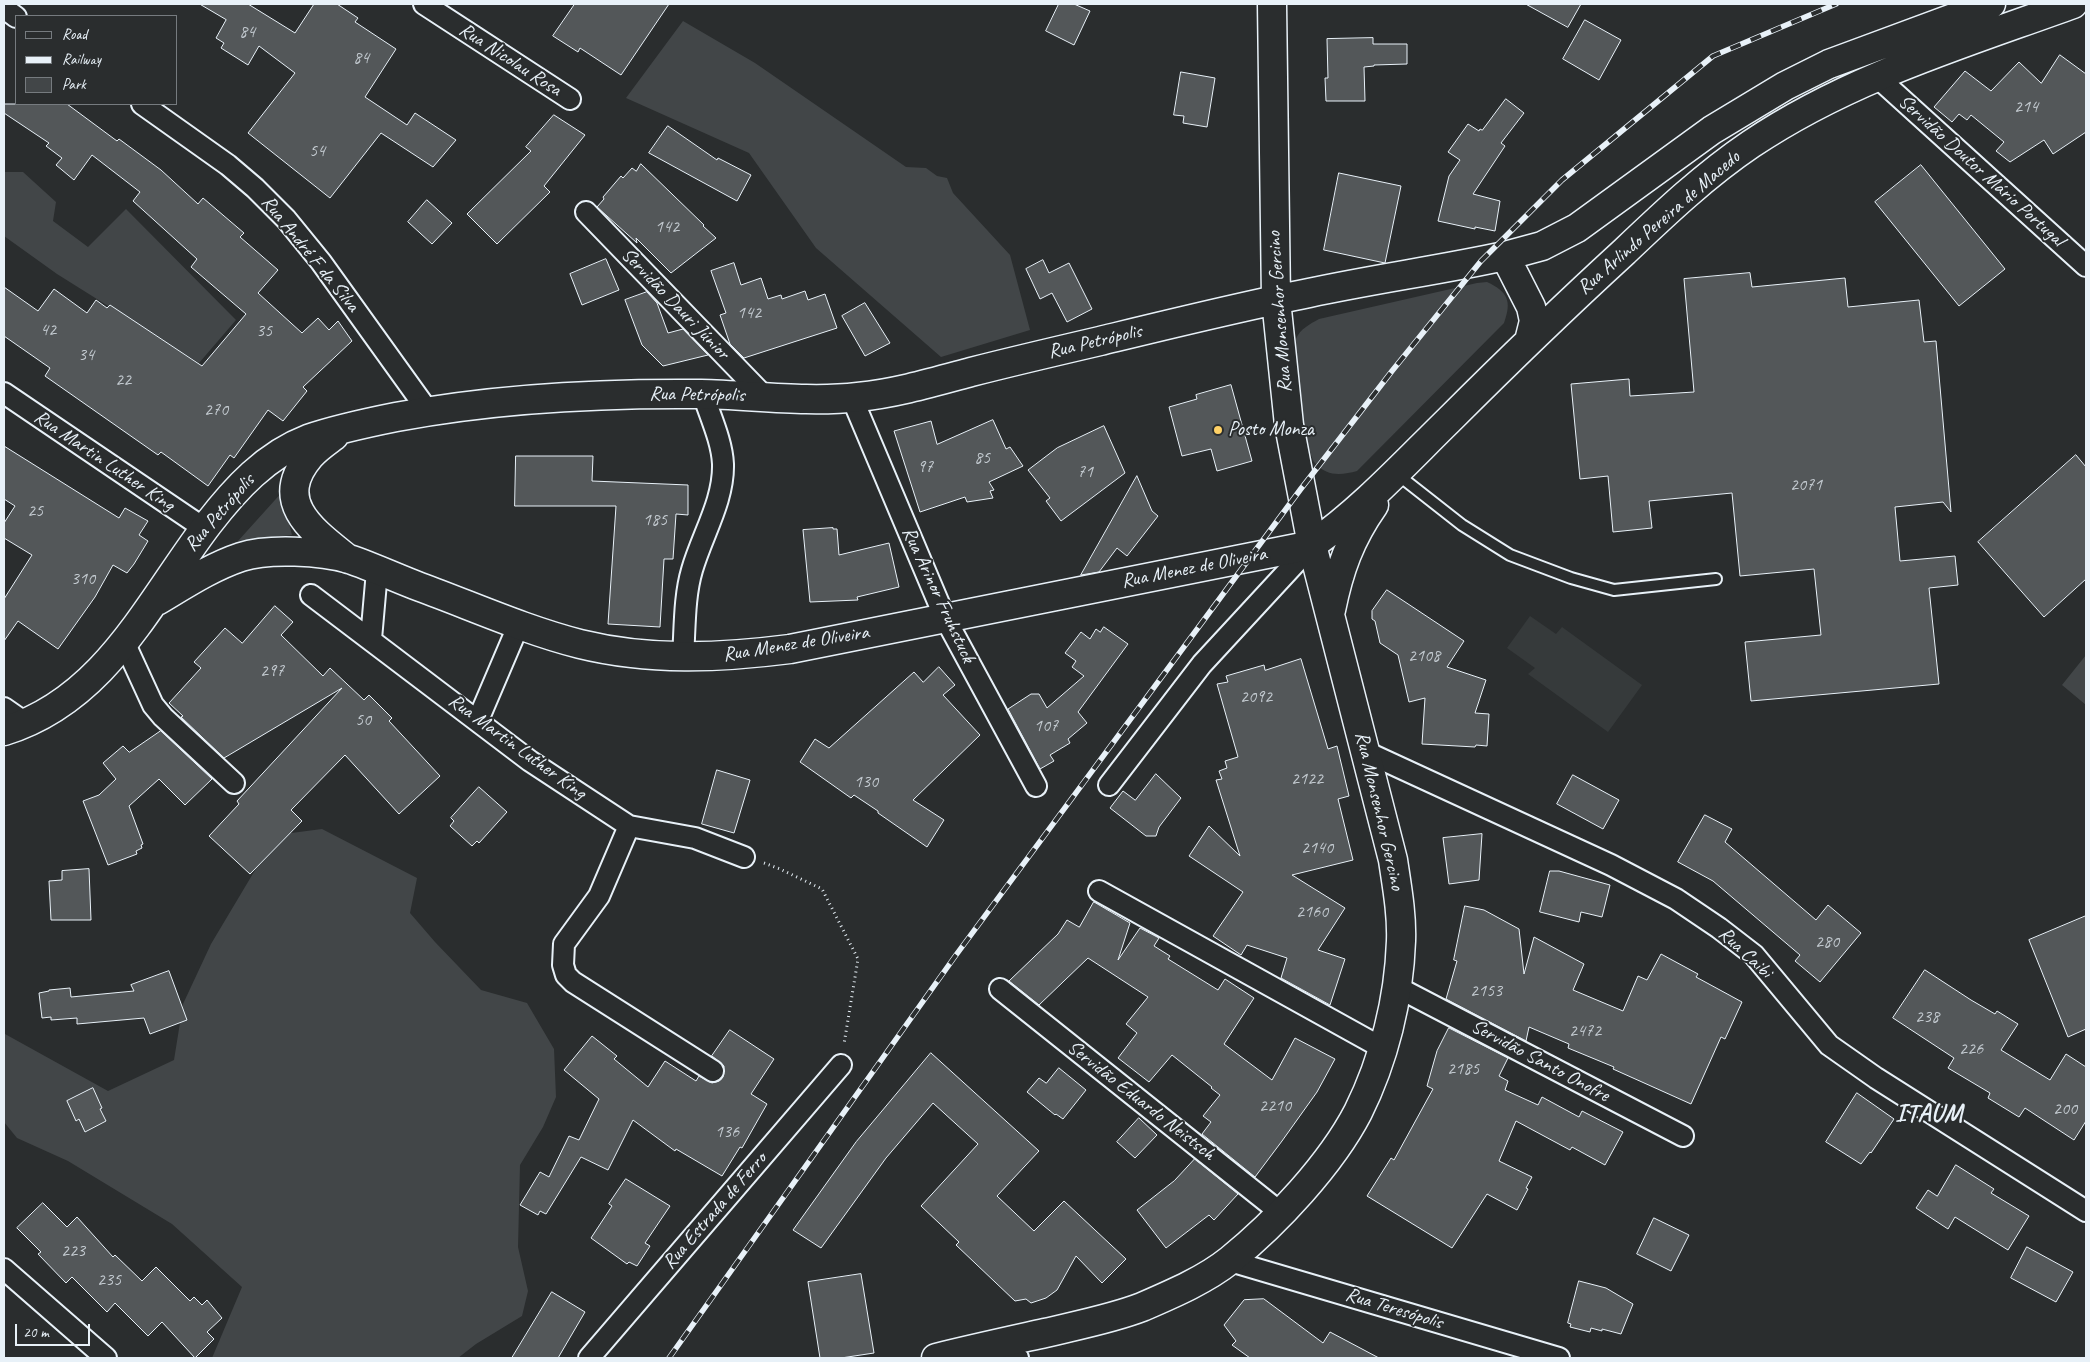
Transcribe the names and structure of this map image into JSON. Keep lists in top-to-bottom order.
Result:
{
  "streets": {
    "main road": [
      "Rua Arlindo Pereira de Macedo",
      "Rua Monsenhor Gercino",
      "Rua Petrópolis",
      "Rua Menez de Oliveira"
    ],
    "street": [
      "Rua Nicolau Rosa",
      "Servidão Doutor Mário Portugal",
      "Rua André F da Silva",
      "Servidão Dauri Júnior",
      "Rua Martin Luther King",
      "Rua Arinor Fruhstuck",
      "Rua Caibi",
      "Servidão Santo Onofre",
      "Servidão Eduardo Neistsch",
      "Rua Estrada de Ferro",
      "Rua Teresópolis"
    ]
  },
  "crossings": [
    ["Servidão Doutor Mário Portugal", "Rua Arlindo Pereira de Macedo"],
    ["Rua Arlindo Pereira de Macedo", "Rua Monsenhor Gercino"],
    ["Rua Arlindo Pereira de Macedo", "Rua Petrópolis"],
    ["Rua Arlindo Pereira de Macedo", "Rua Menez de Oliveira"],
    ["Rua André F da Silva", "Rua Petrópolis"],
    ["Servidão Dauri Júnior", "Rua Petrópolis"],
    ["Rua Monsenhor Gercino", "Rua Petrópolis"],
    ["Rua Monsenhor Gercino", "Rua Menez de Oliveira"],
    ["Rua Monsenhor Gercino", "Rua Caibi"],
    ["Rua Monsenhor Gercino", "Servidão Santo Onofre"],
    ["Rua Monsenhor Gercino", "Servidão Eduardo Neistsch"],
    ["Rua Monsenhor Gercino", "Rua Teresópolis"],
    ["Rua Petrópolis", "Rua Martin Luther King"],
    ["Rua Petrópolis", "Rua Menez de Oliveira"],
    ["Rua Petrópolis", "Rua Arinor Fruhstuck"],
    ["Rua Menez de Oliveira", "Rua Arinor Fruhstuck"]
  ],
  "districts": ["ITAUM"],
  "places": ["Posto Monza"],
  "house_numbers": [
    "84",
    "84",
    "214",
    "54",
    "142",
    "142",
    "42",
    "35",
    "34",
    "22",
    "270",
    "85",
    "97",
    "71",
    "2071",
    "25",
    "185",
    "310",
    "2108",
    "297",
    "2092",
    "50",
    "107",
    "2122",
    "130",
    "2140",
    "2160",
    "280",
    "2153",
    "238",
    "2472",
    "226",
    "2185",
    "2210",
    "200",
    "136",
    "223",
    "235"
  ],
  "legend": ["Road", "Railway", "Park"],
  "scale_bar": "20 m"
}
